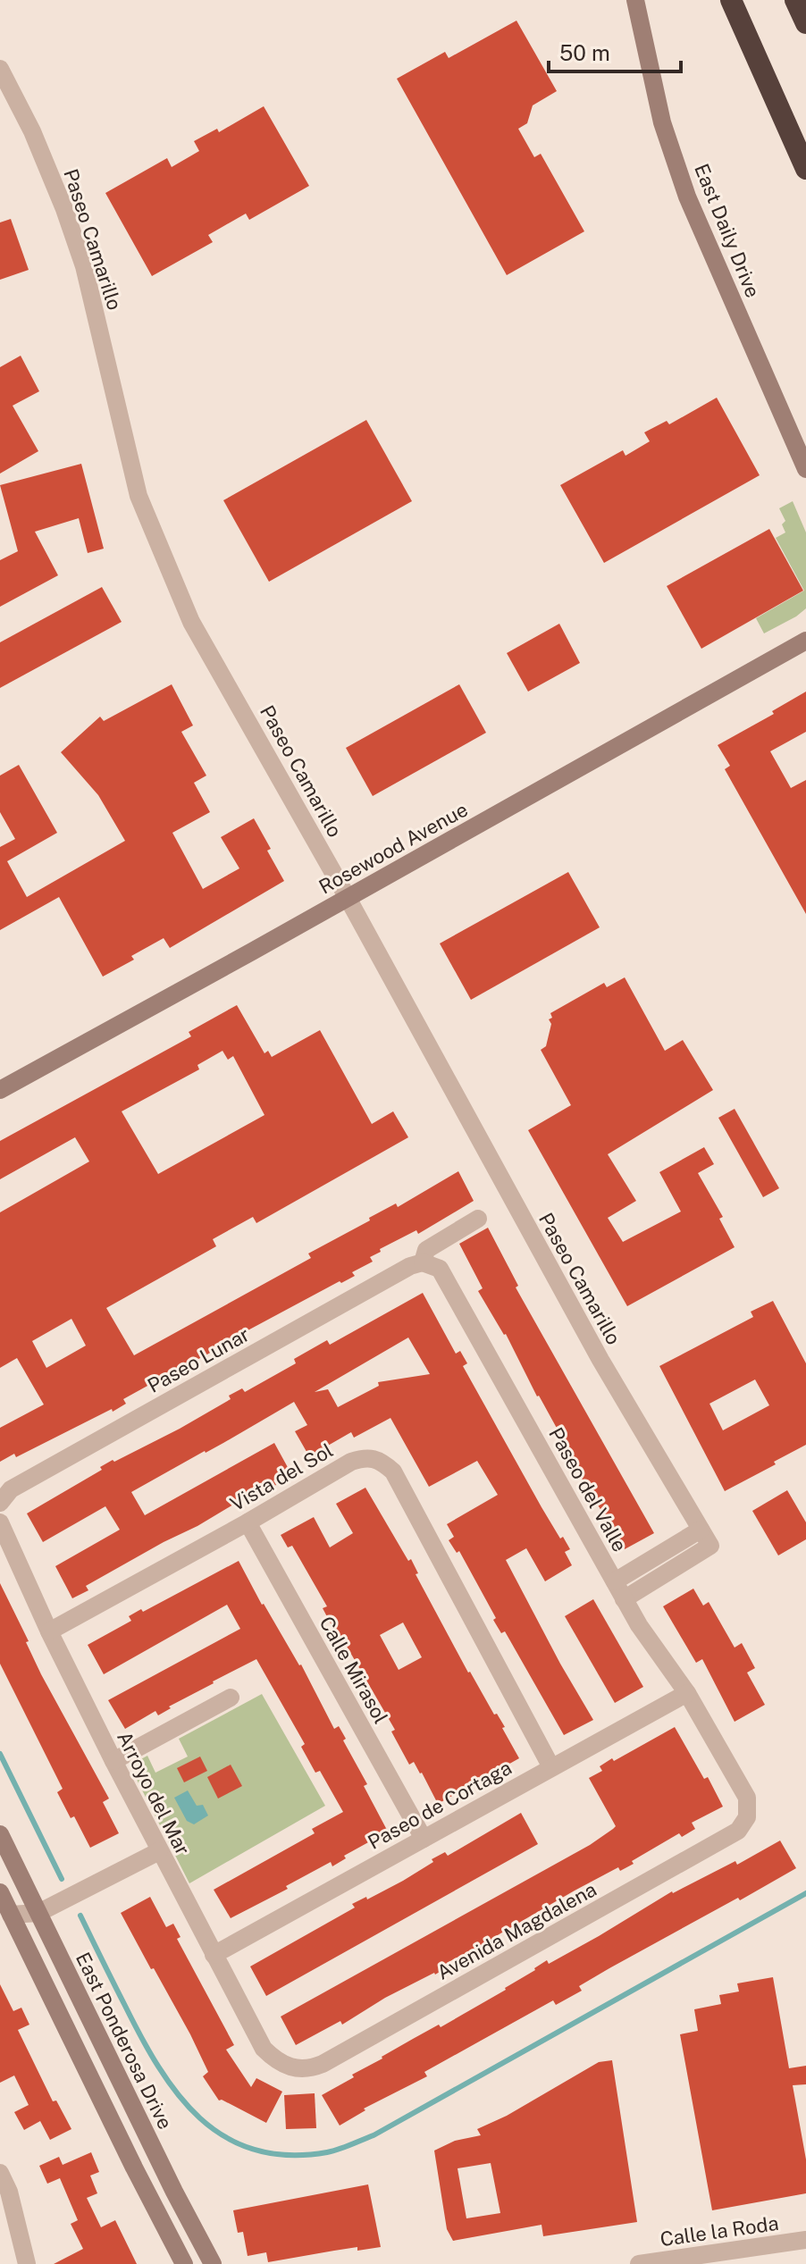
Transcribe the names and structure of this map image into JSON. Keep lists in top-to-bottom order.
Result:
{
  "streets": {
    "main road": ["East Daily Drive", "Rosewood Avenue", "East Ponderosa Drive"],
    "street": [
      "Paseo Camarillo",
      "Paseo Lunar",
      "Vista del Sol",
      "Paseo del Valle",
      "Calle Mirasol",
      "Arroyo del Mar",
      "Paseo de Cortaga",
      "Avenida Magdalena",
      "Calle la Roda"
    ]
  },
  "crossings": [
    ["Paseo Camarillo", "Rosewood Avenue"],
    ["Paseo Lunar", "Paseo del Valle"],
    ["Vista del Sol", "Calle Mirasol"],
    ["Vista del Sol", "Arroyo del Mar"],
    ["Vista del Sol", "Paseo de Cortaga"],
    ["Paseo del Valle", "Paseo de Cortaga"],
    ["Paseo del Valle", "Avenida Magdalena"],
    ["Calle Mirasol", "Paseo de Cortaga"],
    ["Arroyo del Mar", "Paseo de Cortaga"],
    ["Arroyo del Mar", "Avenida Magdalena"]
  ],
  "scale_bar": "50 m"
}
